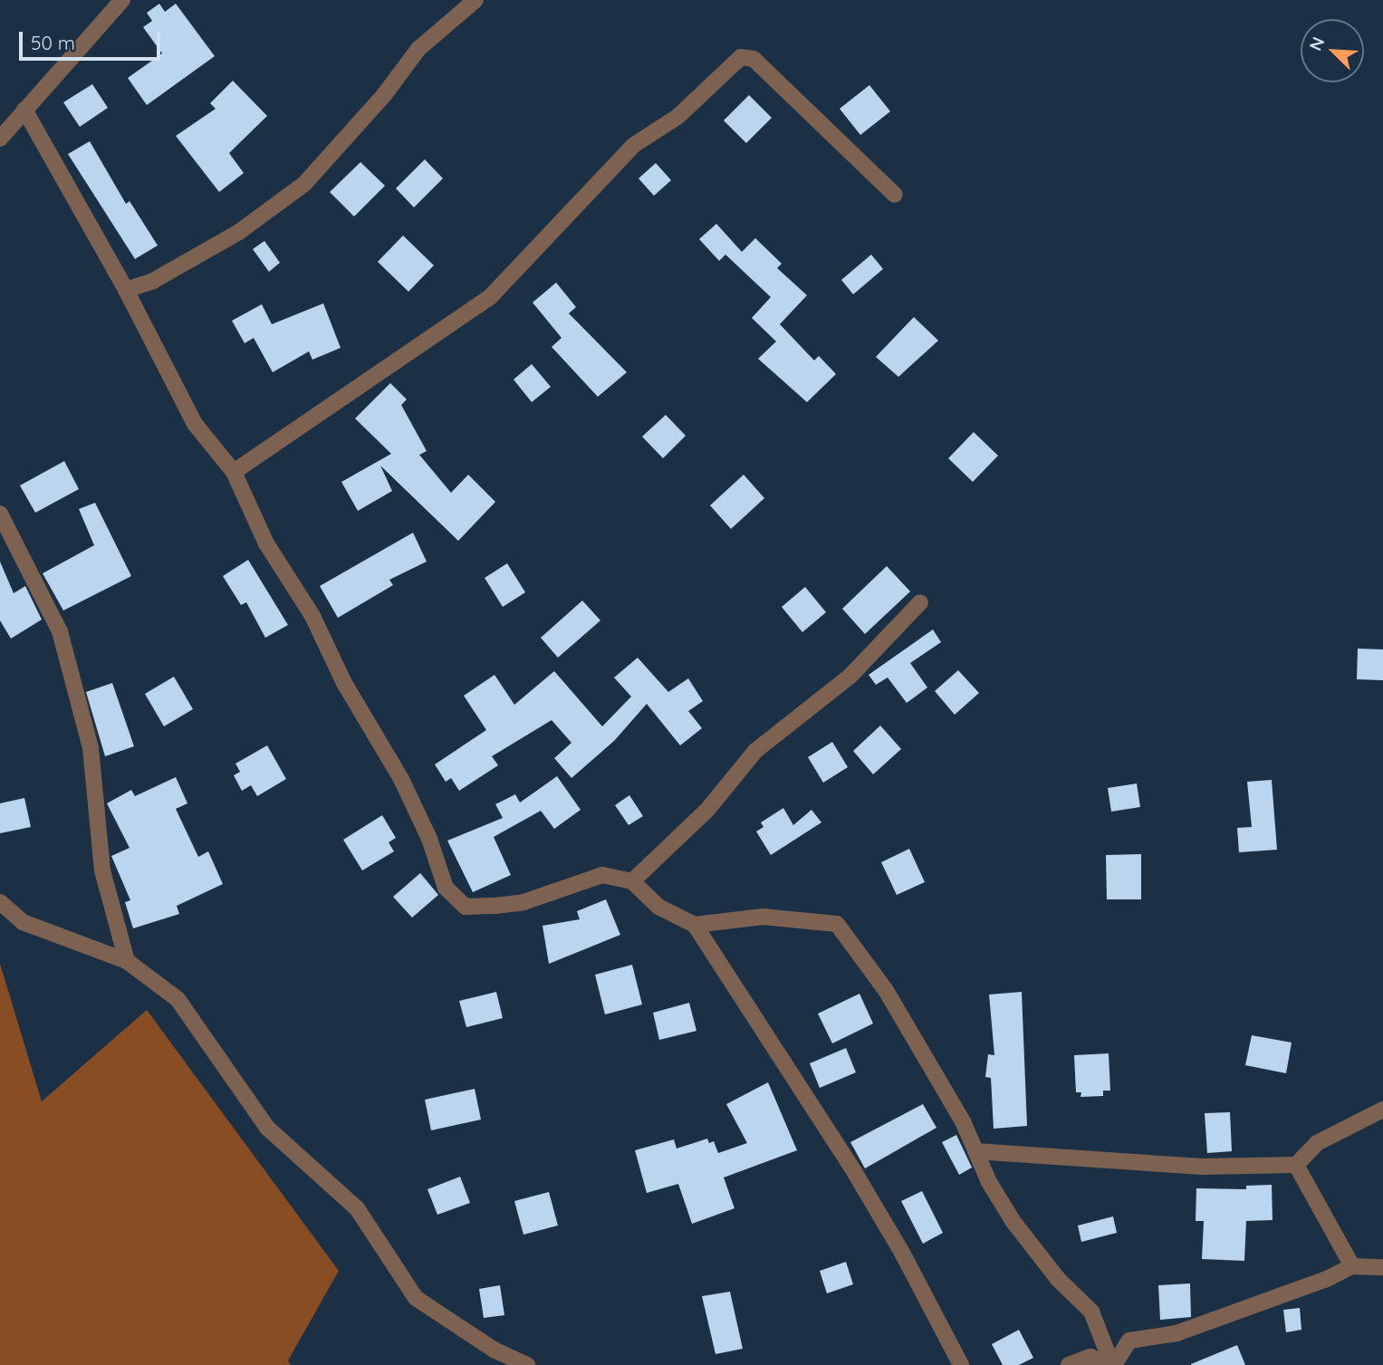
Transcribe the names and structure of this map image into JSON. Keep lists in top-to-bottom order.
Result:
{
  "scale_bar": "50 m",
  "north": "top left"
}
